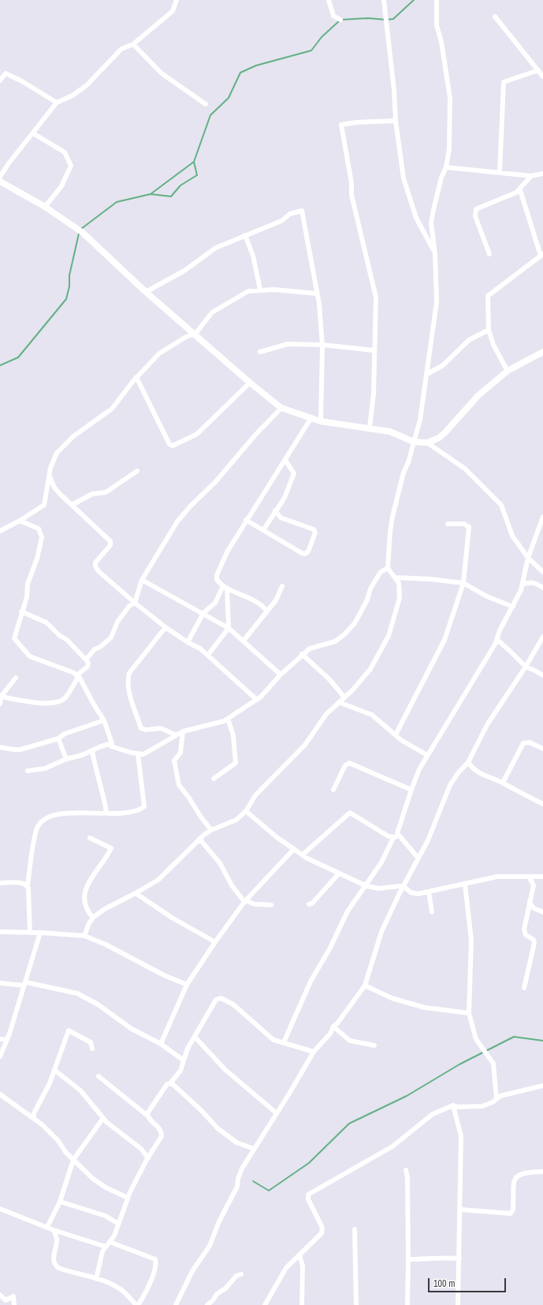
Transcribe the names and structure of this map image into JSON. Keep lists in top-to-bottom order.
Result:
{
  "scale_bar": "100 m"
}
